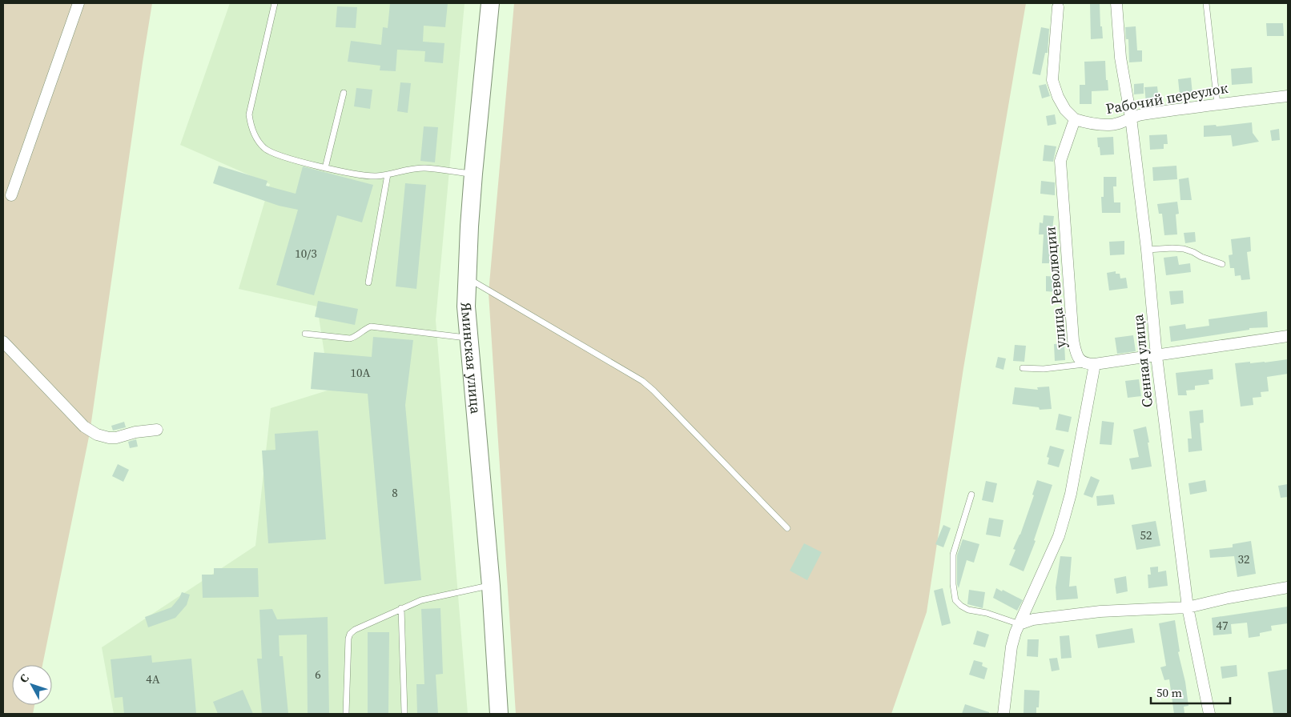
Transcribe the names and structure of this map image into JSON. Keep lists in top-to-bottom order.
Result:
{
  "streets": {
    "main road": ["Яминская улица"],
    "street": ["Рабочий переулок", "улица Революции", "Сенная улица"]
  },
  "crossings": [
    ["Рабочий переулок", "улица Революции"],
    ["Рабочий переулок", "Сенная улица"]
  ],
  "house_numbers": [
    "10/3",
    "10А",
    "8",
    "52",
    "32",
    "47",
    "6",
    "4А"
  ],
  "scale_bar": "50 m",
  "north": "top left"
}
